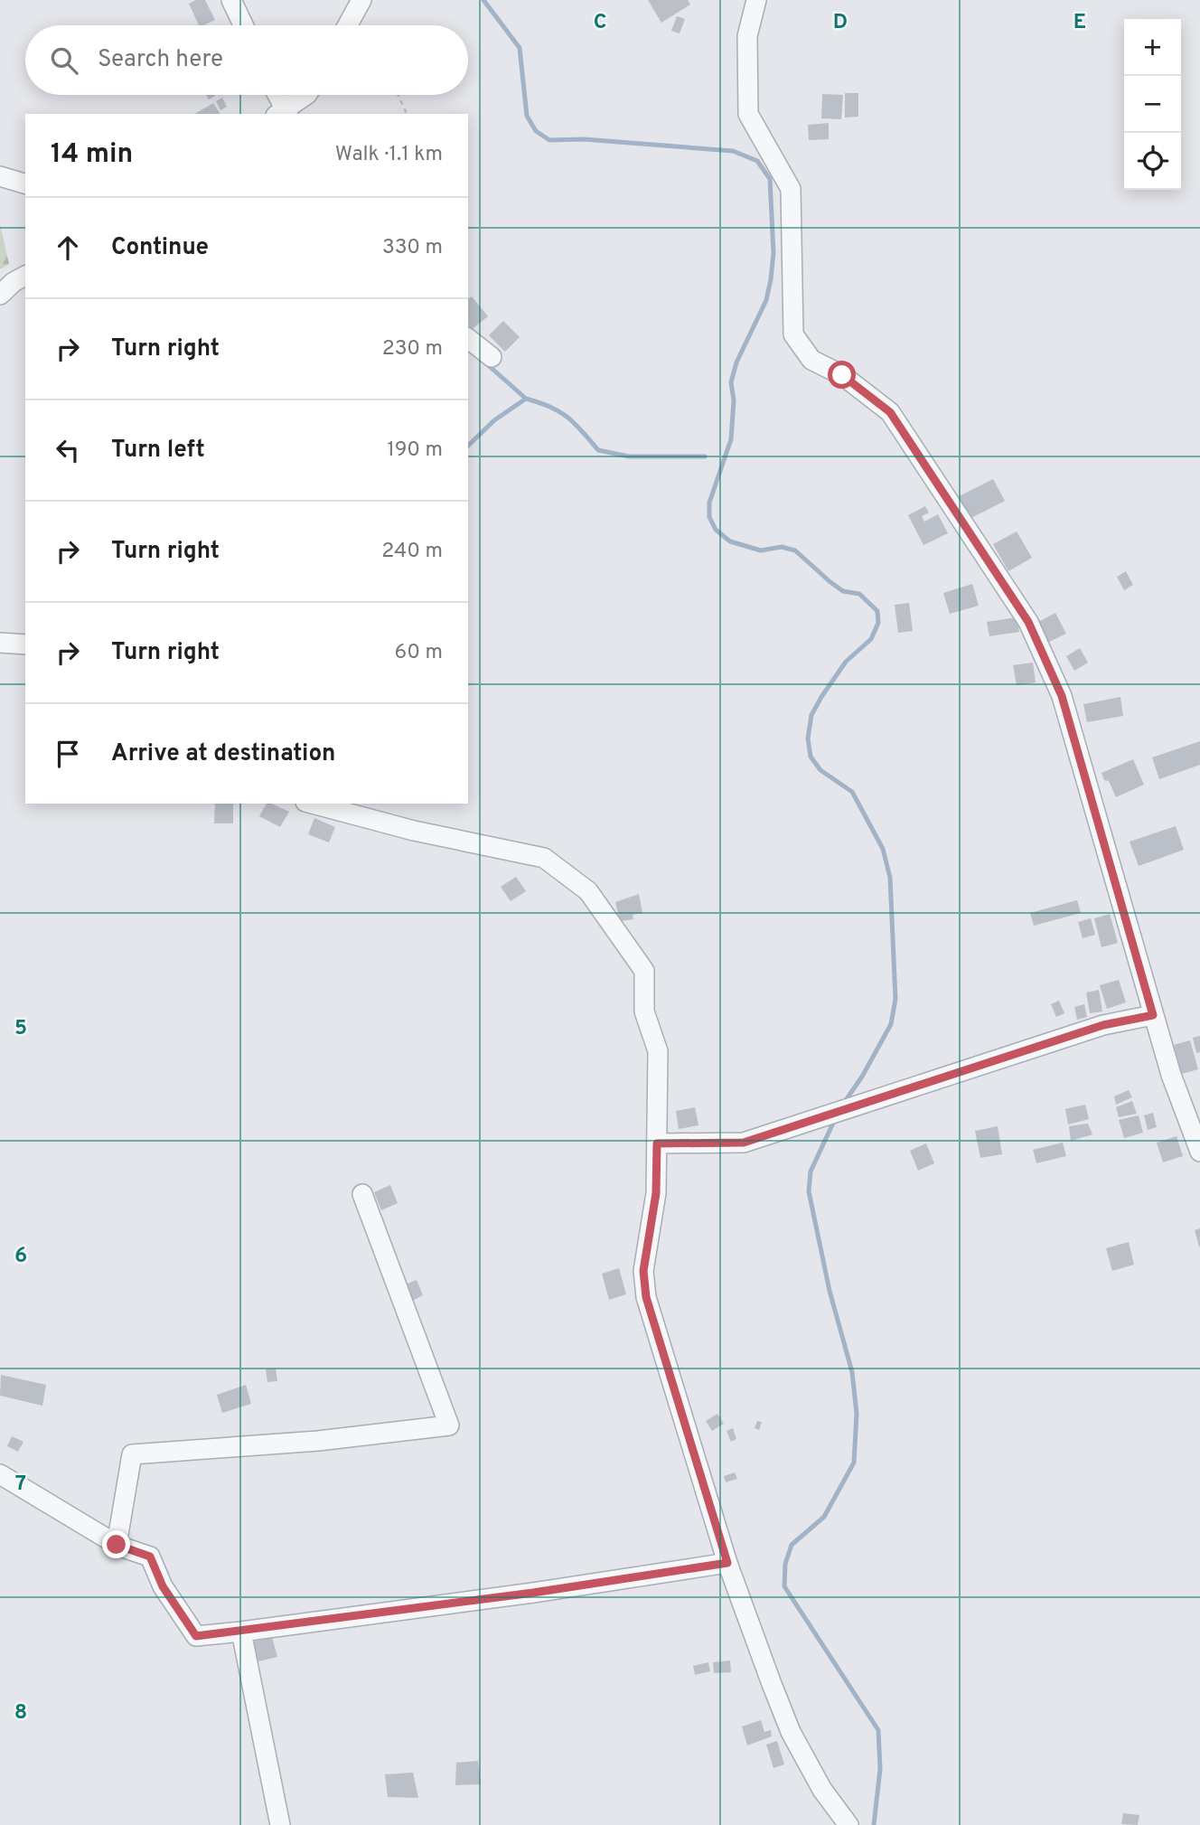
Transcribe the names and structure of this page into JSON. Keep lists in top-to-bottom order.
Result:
{
  "page": {
    "map_buttons": ["+", "−"],
    "search": "Search here",
    "heading": ["14 min", "Walk · 1.1 km"],
    "list": [
      ["Continue", "330 m"],
      ["Turn right", "230 m"],
      ["Turn left", "190 m"],
      ["Turn right", "240 m"],
      ["Turn right", "60 m"],
      "Arrive at destination"
    ]
  },
  "grid": {
    "columns": ["C", "D", "E"],
    "rows": [
      "5",
      "6",
      "7",
      "8"
    ]
  }
}
